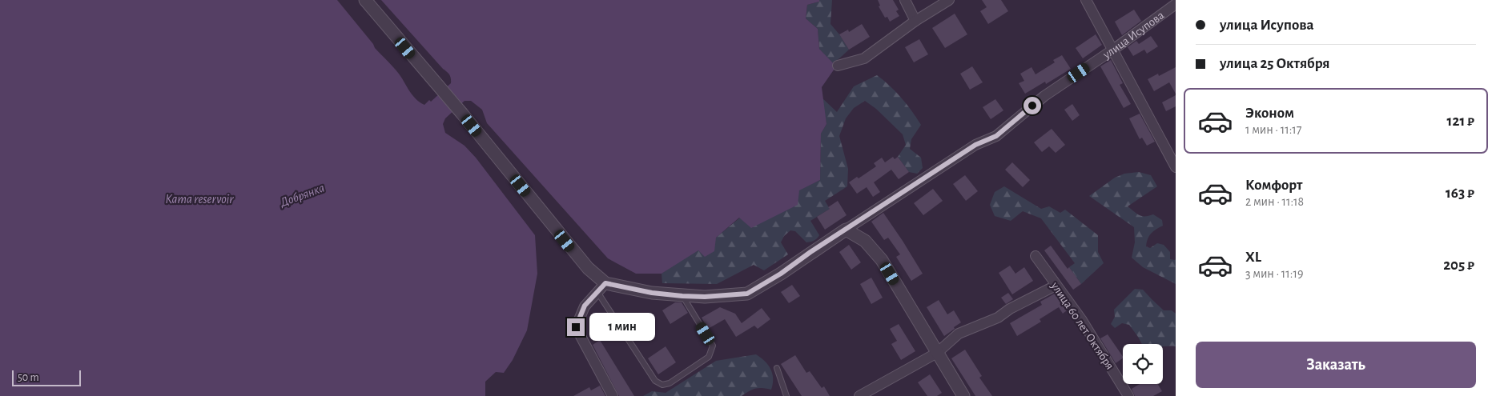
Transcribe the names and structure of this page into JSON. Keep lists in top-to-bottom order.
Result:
{
  "streets": {
    "street": ["улица Исупова", "улица 60 лет Октября"]
  },
  "water": ["Добрянка", "Kama reservoir"],
  "scale_bar": "50 m",
  "page": {
    "banner": ["улица Исупова", "улица 25 Октября"],
    "list": [
      {
        "name": "Эконом",
        "note": "1 мин · 11:17",
        "value": "121 ₽"
      },
      {
        "name": "Комфорт",
        "note": "2 мин · 11:18",
        "value": "163 ₽"
      },
      {
        "name": "XL",
        "note": "3 мин · 11:19",
        "value": "205 ₽"
      }
    ],
    "bubble": "1 мин",
    "buttons": "Заказать",
    "scale": "50 m"
  }
}
